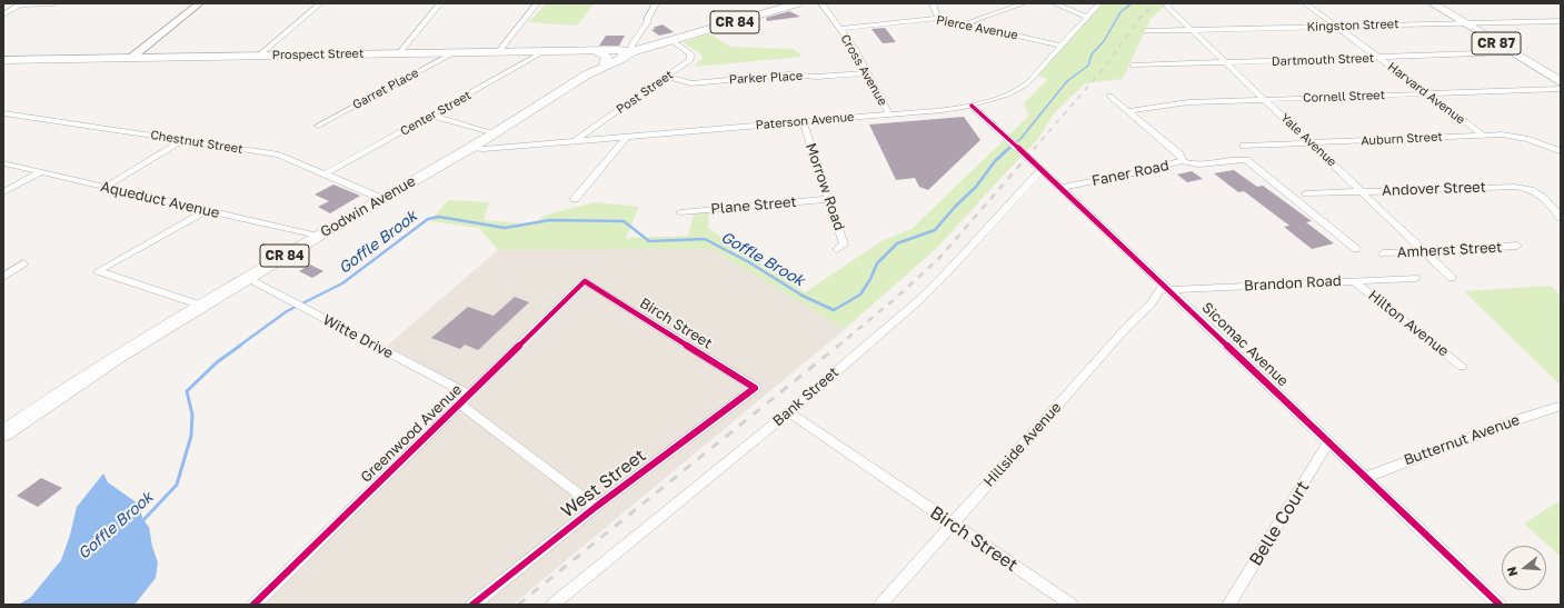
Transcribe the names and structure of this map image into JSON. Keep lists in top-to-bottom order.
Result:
{
  "streets": {
    "main road": [
      "CR 84",
      "CR 87",
      "Prospect Street",
      "Godwin Avenue"
    ],
    "street": [
      "Kingston Street",
      "Pierce Avenue",
      "Dartmouth Street",
      "Cross Avenue",
      "Parker Place",
      "Garret Place",
      "Post Street",
      "Harvard Avenue",
      "Cornell Street",
      "Center Street",
      "Paterson Avenue",
      "Auburn Street",
      "Yale Avenue",
      "Chestnut Street",
      "Faner Road",
      "Morrow Road",
      "Andover Street",
      "Aqueduct Avenue",
      "Plane Street",
      "Amherst Street",
      "Brandon Road",
      "Birch Street",
      "Hilton Avenue",
      "Witte Drive",
      "Sicomac Avenue",
      "Bank Street",
      "Greenwood Avenue",
      "Butternut Avenue",
      "Hillside Avenue",
      "West Street",
      "Belle Court"
    ]
  },
  "crossings": [
    ["Kingston Street", "CR 87"],
    ["Kingston Street", "Harvard Avenue"],
    ["Kingston Street", "Yale Avenue"],
    ["Pierce Avenue", "Cross Avenue"],
    ["Pierce Avenue", "Paterson Avenue"],
    ["CR 87", "Dartmouth Street"],
    ["Prospect Street", "Garret Place"],
    ["Prospect Street", "Center Street"],
    ["Prospect Street", "Godwin Avenue"],
    ["Dartmouth Street", "Harvard Avenue"],
    ["Dartmouth Street", "Yale Avenue"],
    ["Cross Avenue", "Parker Place"],
    ["Cross Avenue", "Paterson Avenue"],
    ["Parker Place", "Post Street"],
    ["Post Street", "Paterson Avenue"],
    ["Post Street", "Godwin Avenue"],
    ["Harvard Avenue", "Cornell Street"],
    ["Harvard Avenue", "Auburn Street"],
    ["Cornell Street", "Yale Avenue"],
    ["Cornell Street", "Faner Road"],
    ["Center Street", "Chestnut Street"],
    ["Paterson Avenue", "Morrow Road"],
    ["Paterson Avenue", "Godwin Avenue"],
    ["Paterson Avenue", "Sicomac Avenue"],
    ["Auburn Street", "Yale Avenue"],
    ["Yale Avenue", "Andover Street"],
    ["Yale Avenue", "Amherst Street"],
    ["Chestnut Street", "Godwin Avenue"],
    ["Faner Road", "Sicomac Avenue"],
    ["Morrow Road", "Plane Street"],
    ["Aqueduct Avenue", "Godwin Avenue"],
    ["Godwin Avenue", "Witte Drive"],
    ["Brandon Road", "Hilton Avenue"],
    ["Brandon Road", "Sicomac Avenue"],
    ["Brandon Road", "Hillside Avenue"],
    ["Birch Street", "Bank Street"],
    ["Birch Street", "Greenwood Avenue"],
    ["Birch Street", "Hillside Avenue"],
    ["Birch Street", "West Street"],
    ["Witte Drive", "Greenwood Avenue"],
    ["Sicomac Avenue", "Bank Street"],
    ["Sicomac Avenue", "Butternut Avenue"],
    ["Sicomac Avenue", "Hillside Avenue"],
    ["Sicomac Avenue", "Belle Court"]
  ],
  "water": ["Goffle Brook"],
  "north": "left"
}
